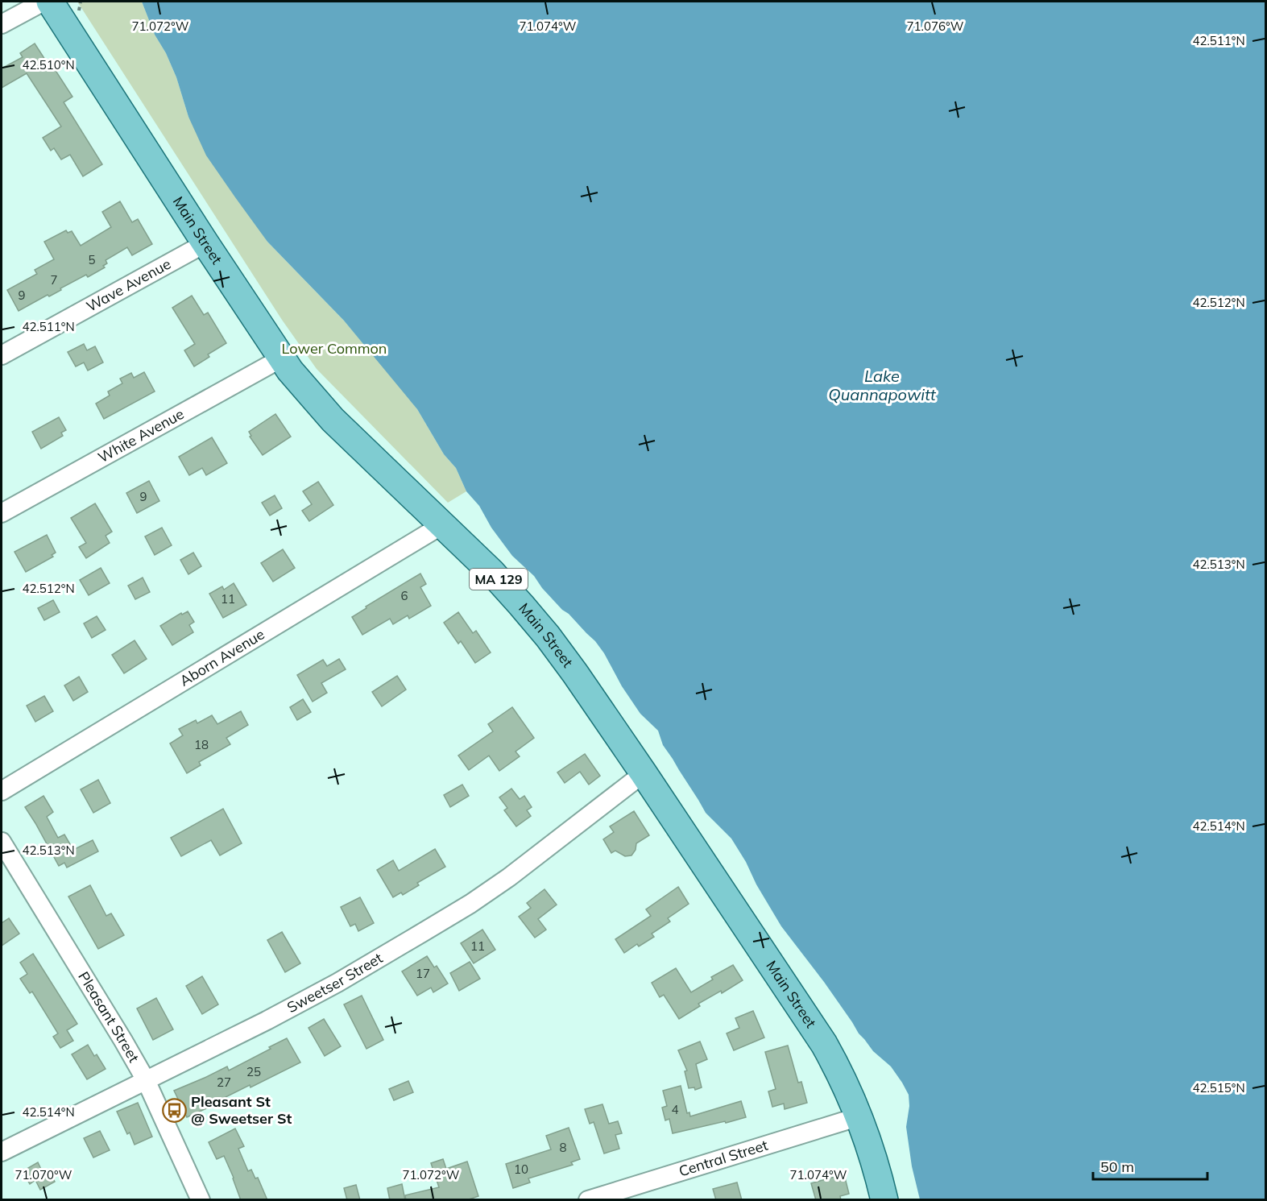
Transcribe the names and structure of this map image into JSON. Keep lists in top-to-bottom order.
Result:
{
  "streets": {
    "main road": ["Main Street", "MA 129"],
    "street": [
      "Wave Avenue",
      "White Avenue",
      "Aborn Avenue",
      "Sweetser Street",
      "Pleasant Street",
      "Central Street"
    ]
  },
  "crossings": [
    ["Main Street", "Wave Avenue"],
    ["Main Street", "White Avenue"],
    ["Main Street", "Aborn Avenue"],
    ["Main Street", "Sweetser Street"],
    ["Main Street", "Central Street"],
    ["Sweetser Street", "Pleasant Street"]
  ],
  "water": ["Lake Quannapowitt"],
  "parks": ["Lower Common"],
  "places": {
    "bus stop": ["Pleasant St @ Sweetser St"]
  },
  "house_numbers": [
    "5",
    "7",
    "9",
    "9",
    "6",
    "11",
    "18",
    "11",
    "17",
    "25",
    "27",
    "4",
    "8",
    "10"
  ],
  "scale_bar": "50 m",
  "coordinates": [
    "71.072°W",
    "71.074°W",
    "71.076°W",
    "42.511°N",
    "42.510°N",
    "42.512°N",
    "42.513°N",
    "42.514°N",
    "42.515°N",
    "71.070°W"
  ]
}
